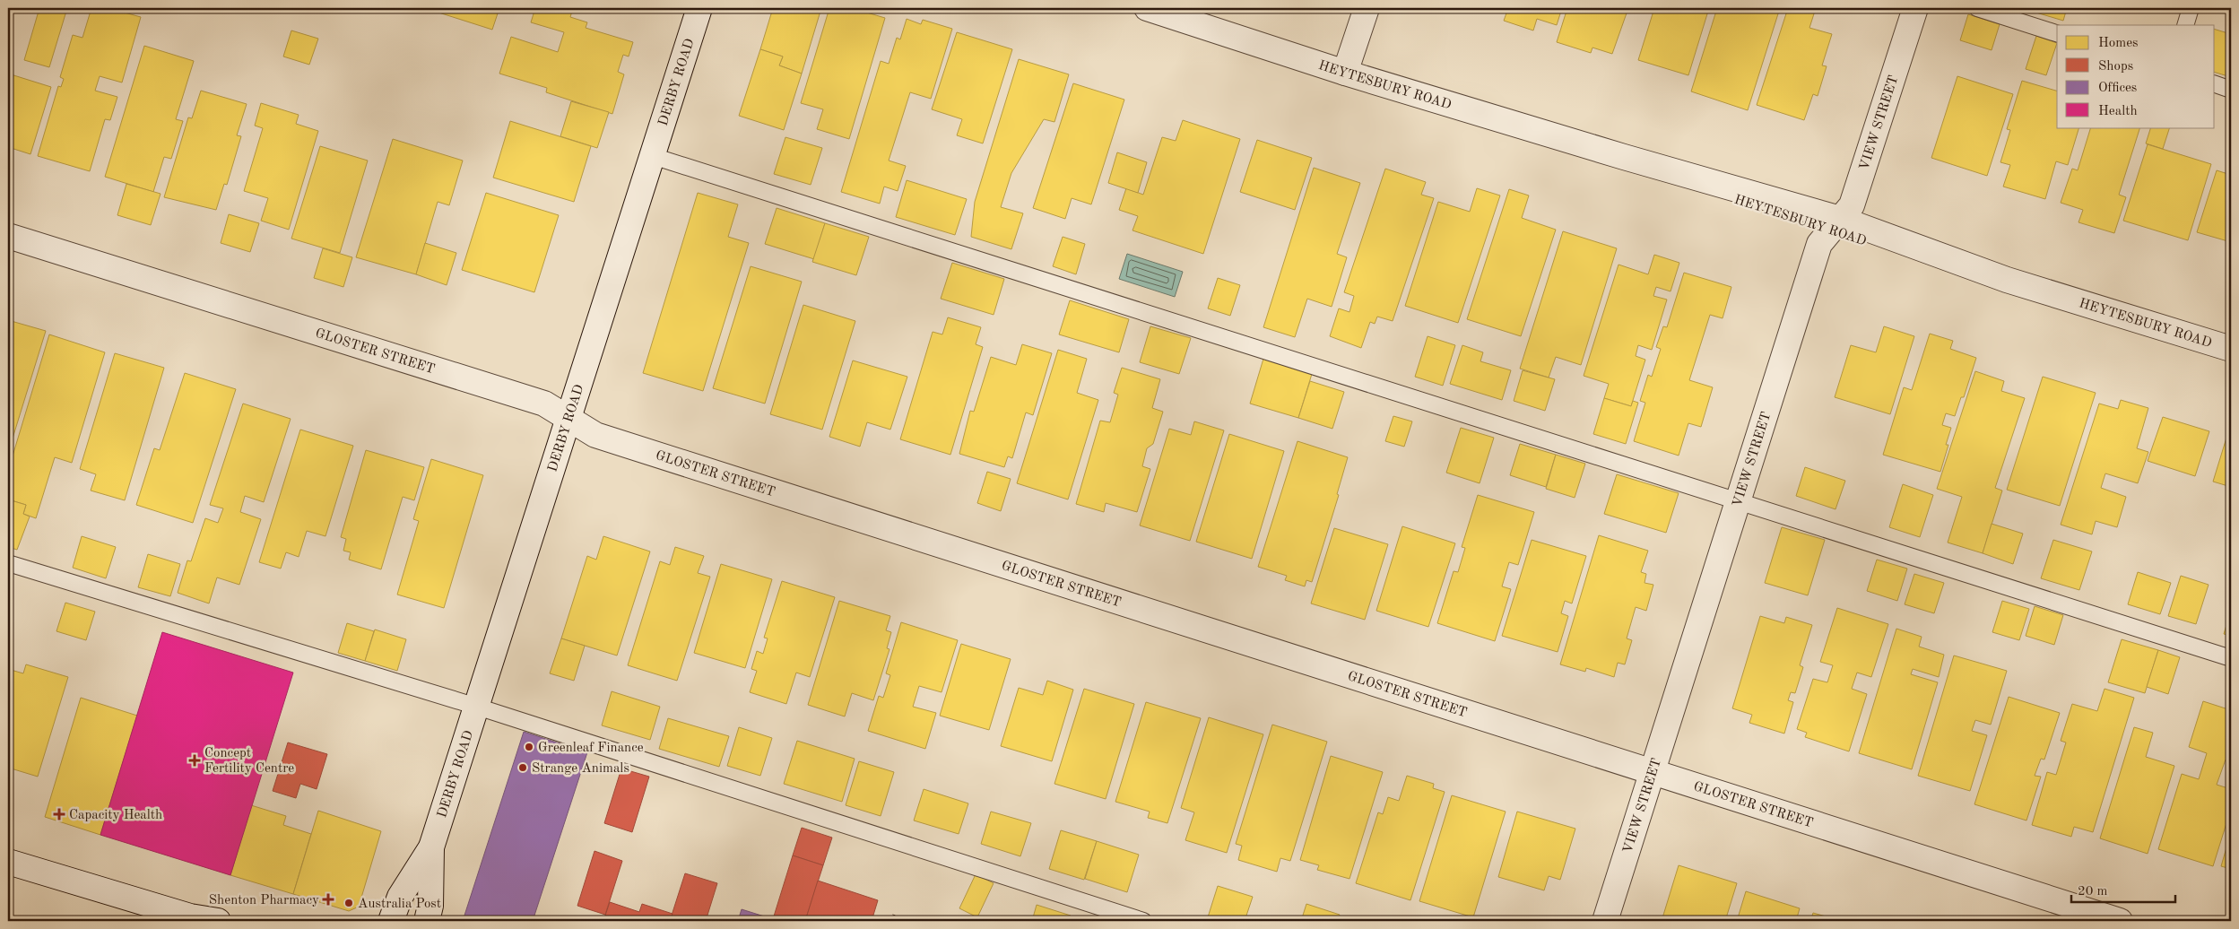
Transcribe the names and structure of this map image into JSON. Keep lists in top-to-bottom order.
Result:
{
  "streets": {
    "street": [
      "DERBY ROAD",
      "HEYTESBURY ROAD",
      "VIEW STREET",
      "GLOSTER STREET"
    ]
  },
  "crossings": [
    ["DERBY ROAD", "GLOSTER STREET"],
    ["HEYTESBURY ROAD", "VIEW STREET"],
    ["VIEW STREET", "GLOSTER STREET"]
  ],
  "places": {
    "other": ["Greenleaf Finance", "Strange Animals", "Australia Post"],
    "health": ["Concept Fertility Centre", "Capacity Health", "Shenton Pharmacy"]
  },
  "legend": [
    "Homes",
    "Shops",
    "Offices",
    "Health"
  ],
  "scale_bar": "20 m"
}
